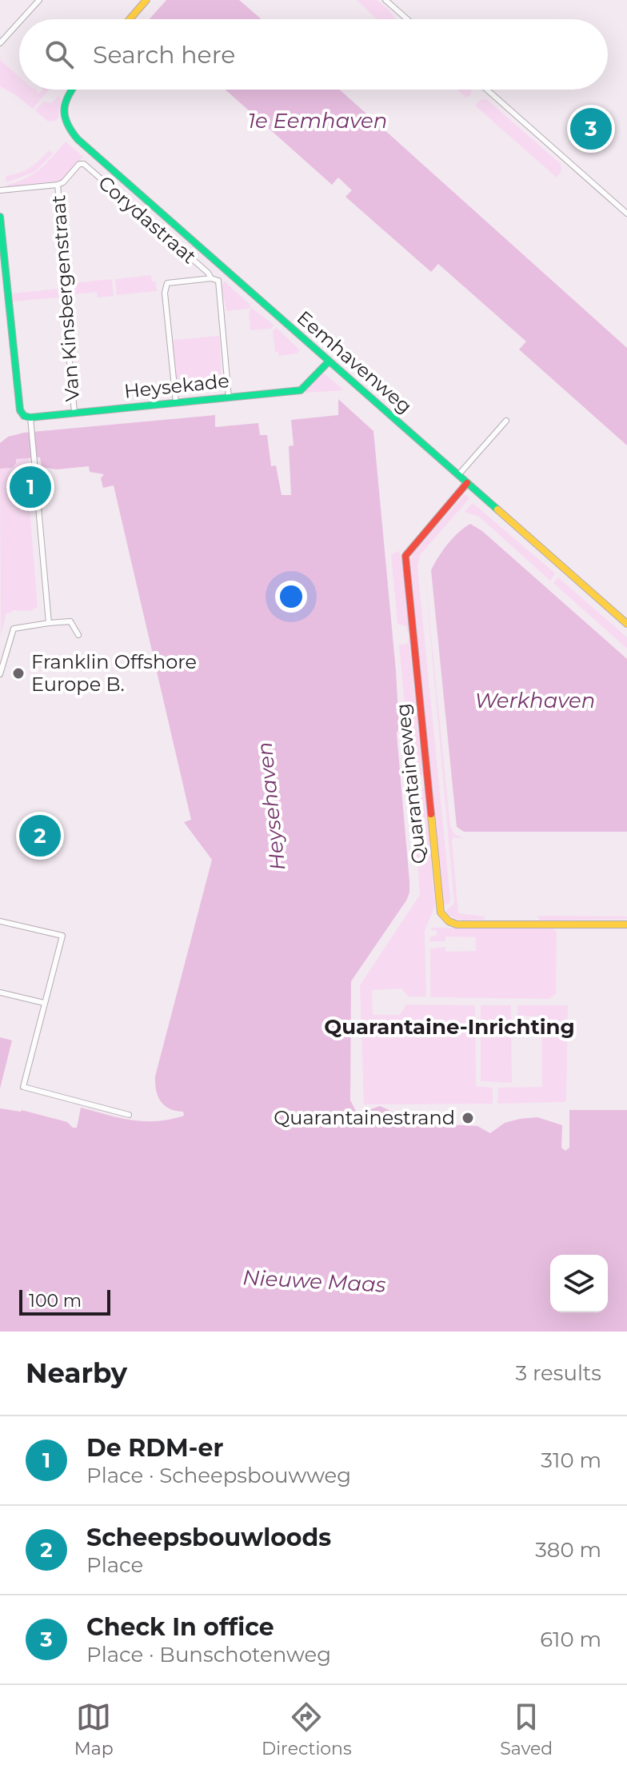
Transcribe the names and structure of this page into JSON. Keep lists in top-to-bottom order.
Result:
{
  "streets": {
    "street": [
      "Corydastraat",
      "Van Kinsbergenstraat",
      "Eemhavenweg",
      "Heysekade",
      "Quarantaineweg"
    ]
  },
  "crossings": [
    ["Corydastraat", "Van Kinsbergenstraat"],
    ["Van Kinsbergenstraat", "Heysekade"],
    ["Eemhavenweg", "Heysekade"],
    ["Eemhavenweg", "Quarantaineweg"]
  ],
  "districts": ["Quarantaine-Inrichting"],
  "water": [
    "1e Eemhaven",
    "Werkhaven",
    "Heysehaven",
    "Nieuwe Maas"
  ],
  "places": ["Franklin Offshore Europe B.", "Quarantainestrand"],
  "scale_bar": "100 m",
  "page": {
    "search": "Search here",
    "pins": ["3", "1", "2"],
    "scale": "100 m",
    "heading": ["Nearby", "3 results"],
    "list": [
      {
        "mark": "1",
        "name": "De RDM-er",
        "note": "Place · Scheepsbouwweg",
        "value": "310 m"
      },
      {
        "mark": "2",
        "name": "Scheepsbouwloods",
        "note": "Place",
        "value": "380 m"
      },
      {
        "mark": "3",
        "name": "Check In office",
        "note": "Place · Bunschotenweg",
        "value": "610 m"
      }
    ],
    "nav": ["Map", "Directions", "Saved"]
  }
}
